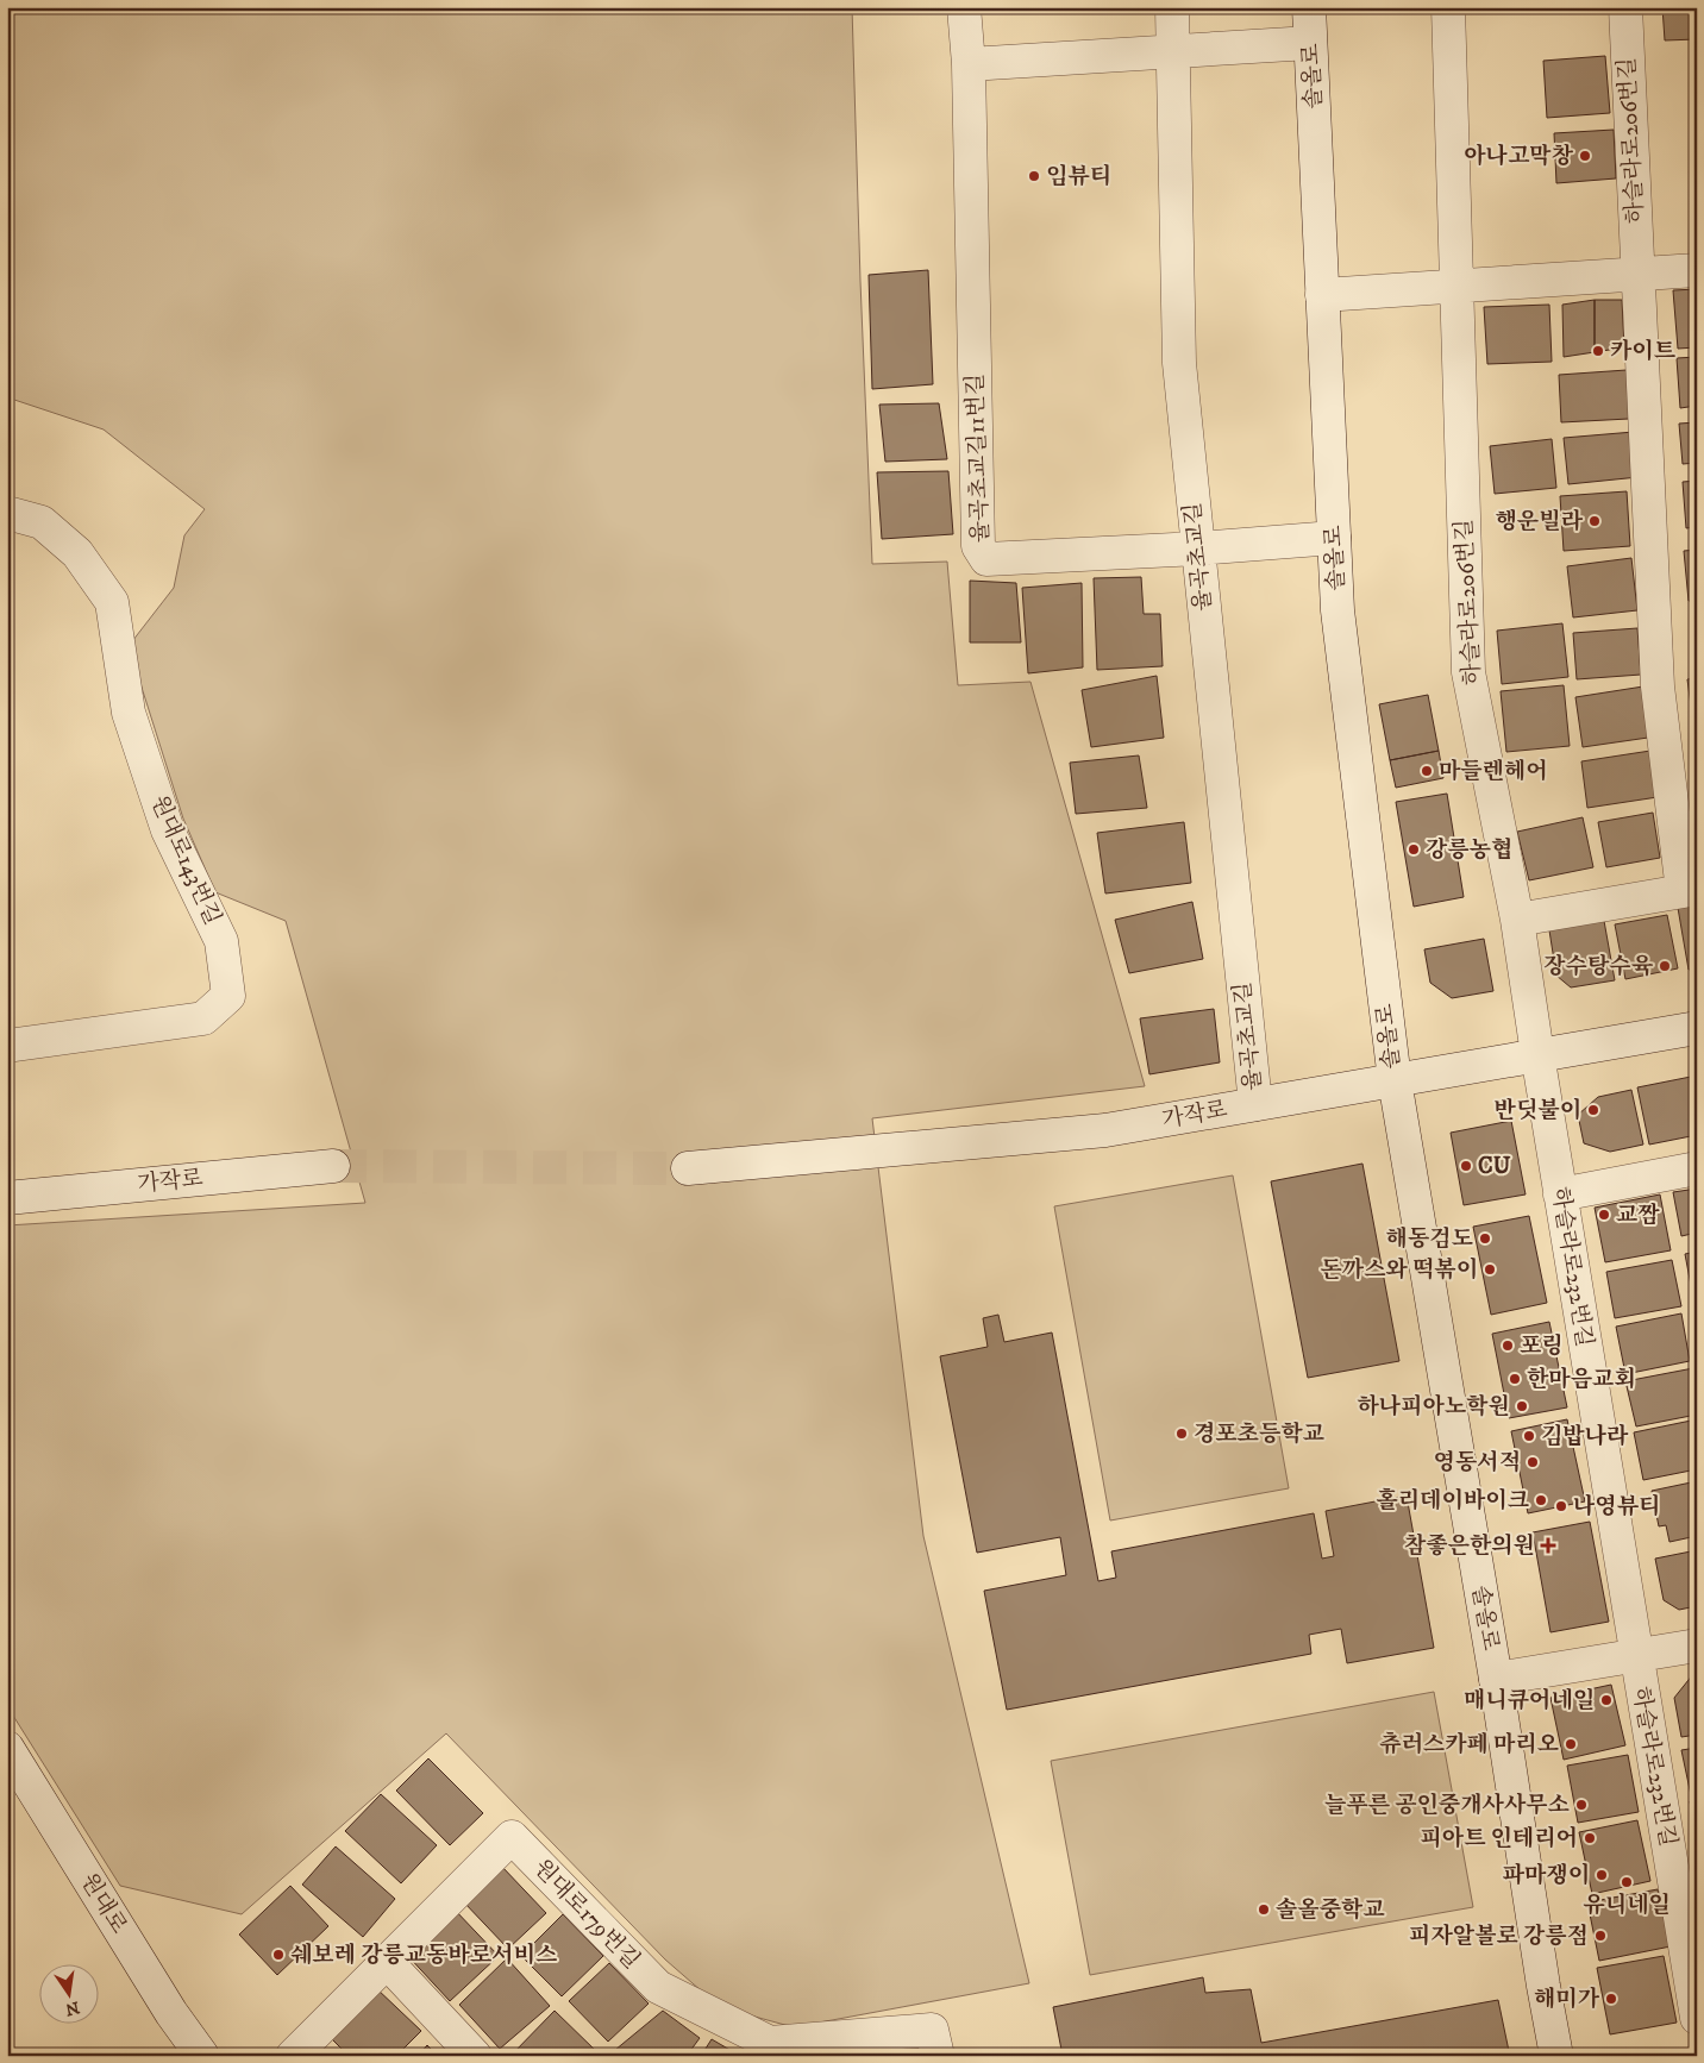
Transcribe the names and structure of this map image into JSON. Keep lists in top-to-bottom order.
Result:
{
  "streets": {
    "street": [
      "솔올로",
      "하슬라로206번길",
      "율곡초교길11번길",
      "율곡초교길",
      "원대로143번길",
      "가작로",
      "하슬라로232번길",
      "원대로",
      "원대로179번길"
    ]
  },
  "crossings": [
    ["솔올로", "율곡초교길11번길"],
    ["솔올로", "가작로"],
    ["솔올로", "하슬라로232번길"],
    ["하슬라로206번길", "가작로"],
    ["하슬라로206번길", "하슬라로232번길"],
    ["율곡초교길11번길", "율곡초교길"],
    ["율곡초교길", "가작로"],
    ["가작로", "하슬라로232번길"]
  ],
  "places": {
    "other": [
      "아나고막창",
      "임뷰티",
      "카이트",
      "행운빌라",
      "마들렌헤어",
      "강릉농협",
      "장수탕수육",
      "반딧불이",
      "CU",
      "교짬",
      "해동검도",
      "돈까스와 떡볶이",
      "포링",
      "한마음교회",
      "하나피아노학원",
      "경포초등학교",
      "김밥나라",
      "영동서적",
      "홀리데이바이크",
      "나영뷰티",
      "매니큐어네일",
      "츄러스카페 마리오",
      "늘푸른 공인중개사사무소",
      "피아트 인테리어",
      "파마쟁이",
      "유니네일",
      "솔올중학교",
      "피자알볼로 강릉점",
      "쉐보레 강릉교동바로서비스",
      "해미가"
    ],
    "health": ["참좋은한의원"]
  },
  "north": "bottom"
}
